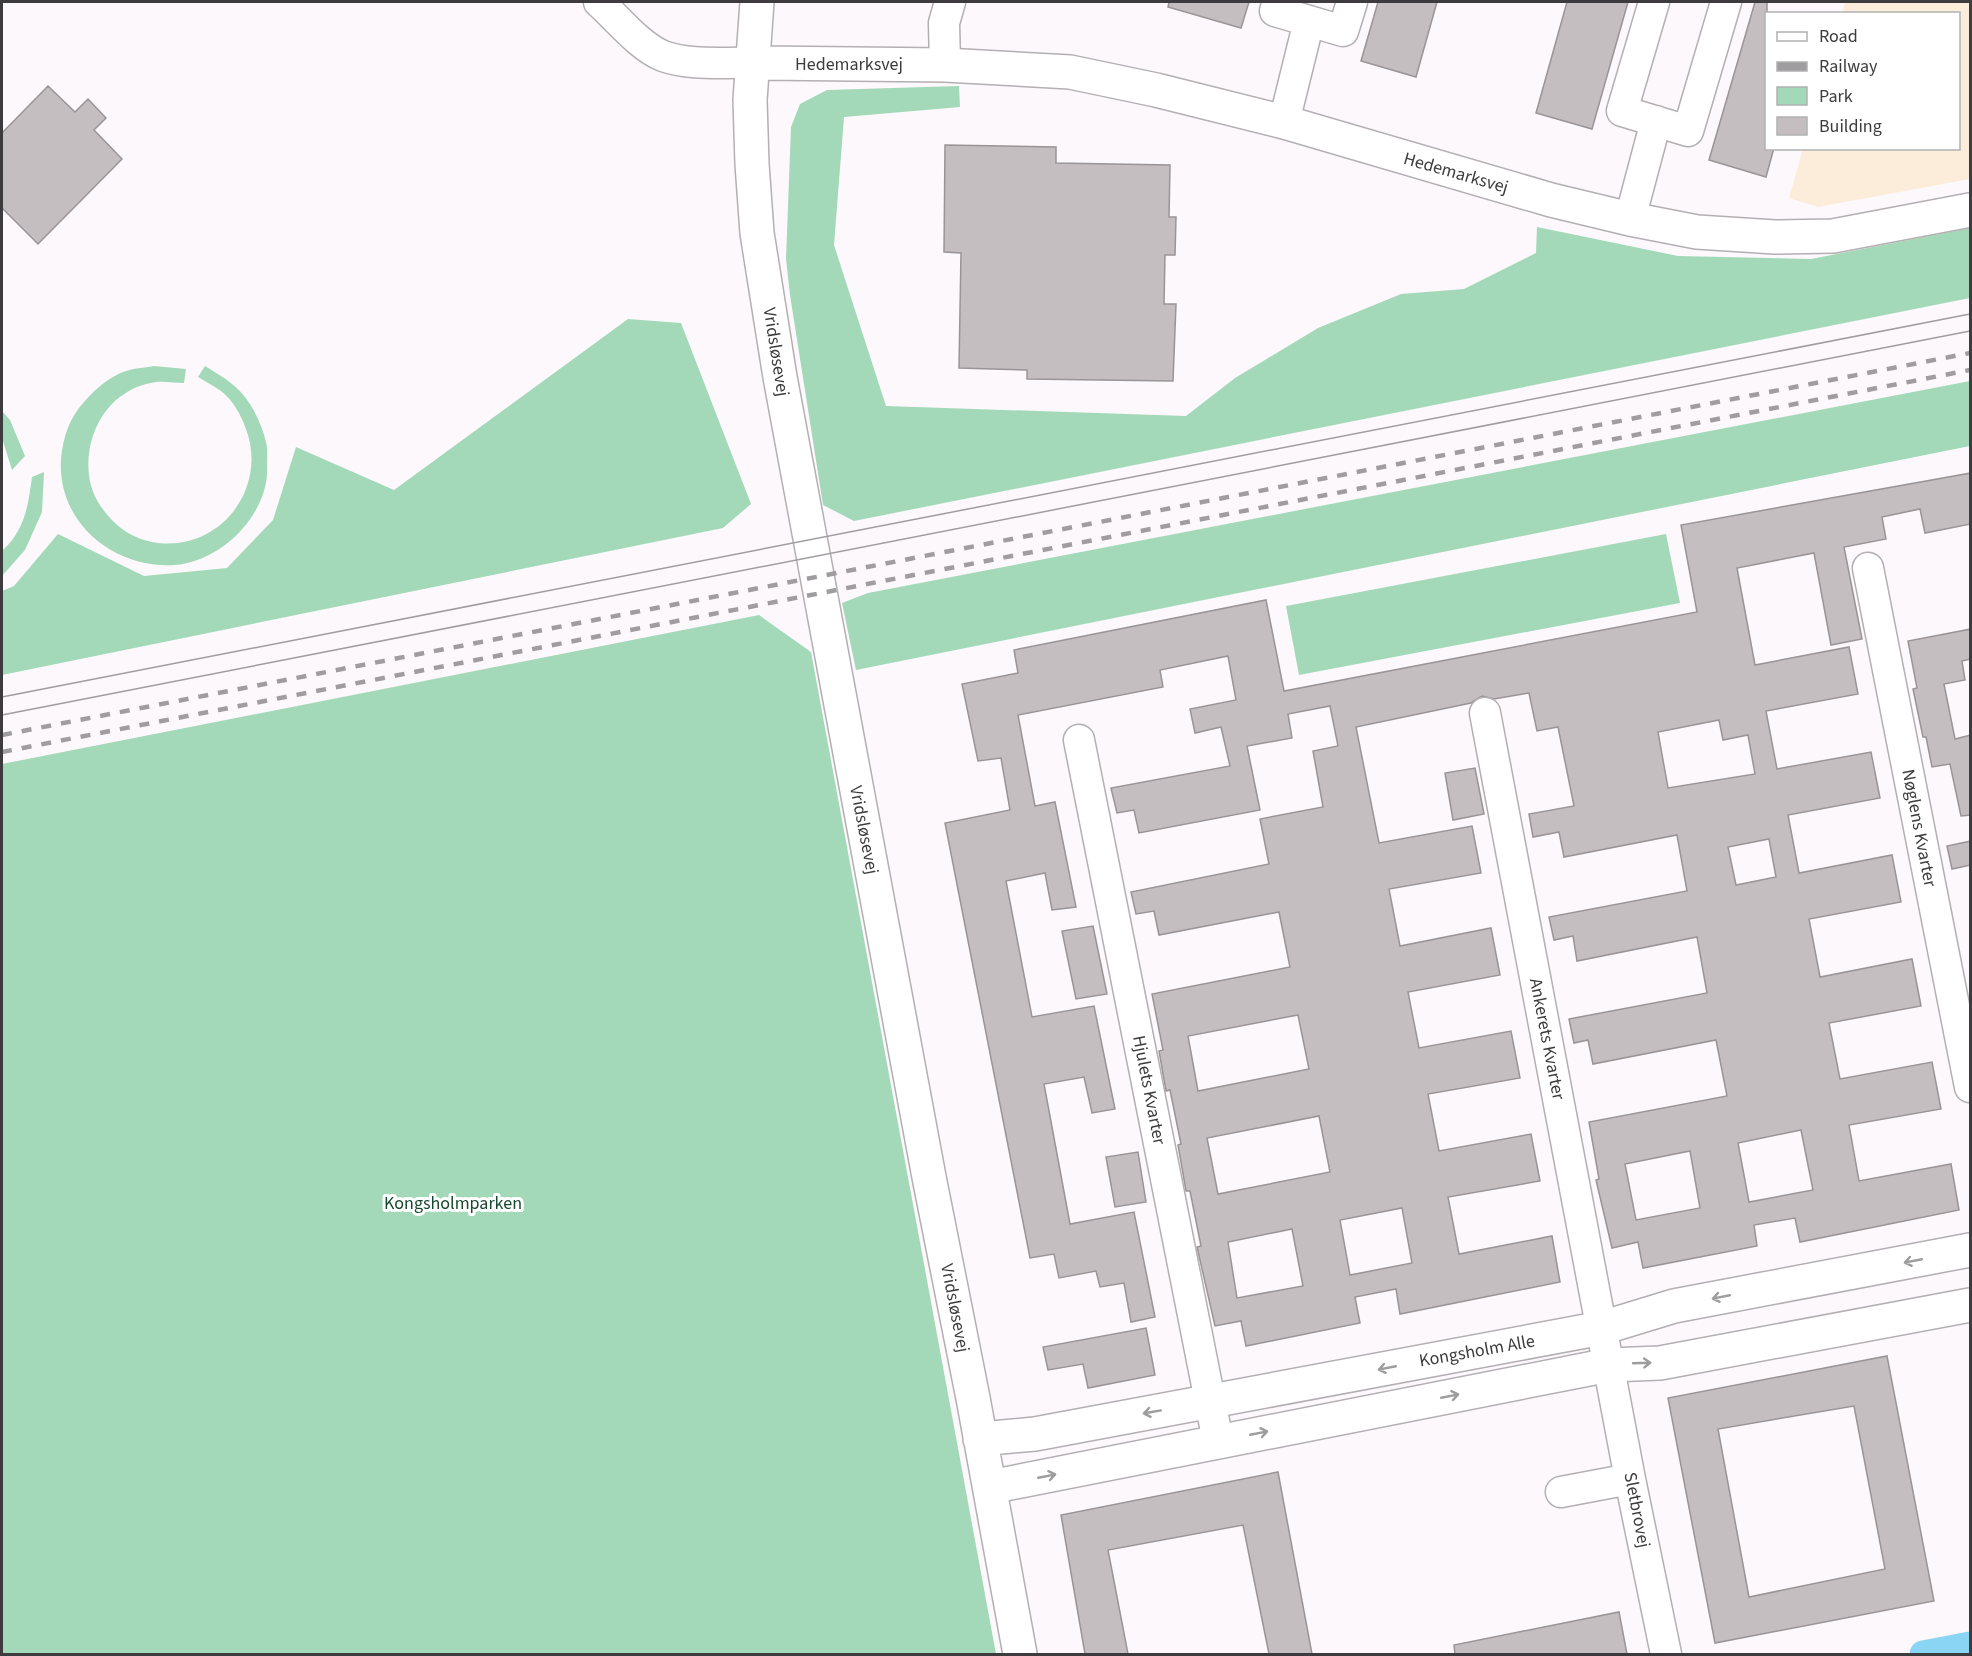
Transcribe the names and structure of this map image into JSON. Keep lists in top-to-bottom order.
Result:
{
  "streets": {
    "street": [
      "Hedemarksvej",
      "Vridsløsevej",
      "Nøglens Kvarter",
      "Ankerets Kvarter",
      "Hjulets Kvarter",
      "Kongsholm Alle",
      "Sletbrovej"
    ]
  },
  "crossings": [
    ["Hedemarksvej", "Vridsløsevej"],
    ["Vridsløsevej", "Kongsholm Alle"],
    ["Ankerets Kvarter", "Kongsholm Alle"],
    ["Ankerets Kvarter", "Sletbrovej"],
    ["Hjulets Kvarter", "Kongsholm Alle"],
    ["Kongsholm Alle", "Sletbrovej"]
  ],
  "parks": ["Kongsholmparken"],
  "legend": [
    "Road",
    "Railway",
    "Park",
    "Building"
  ]
}
